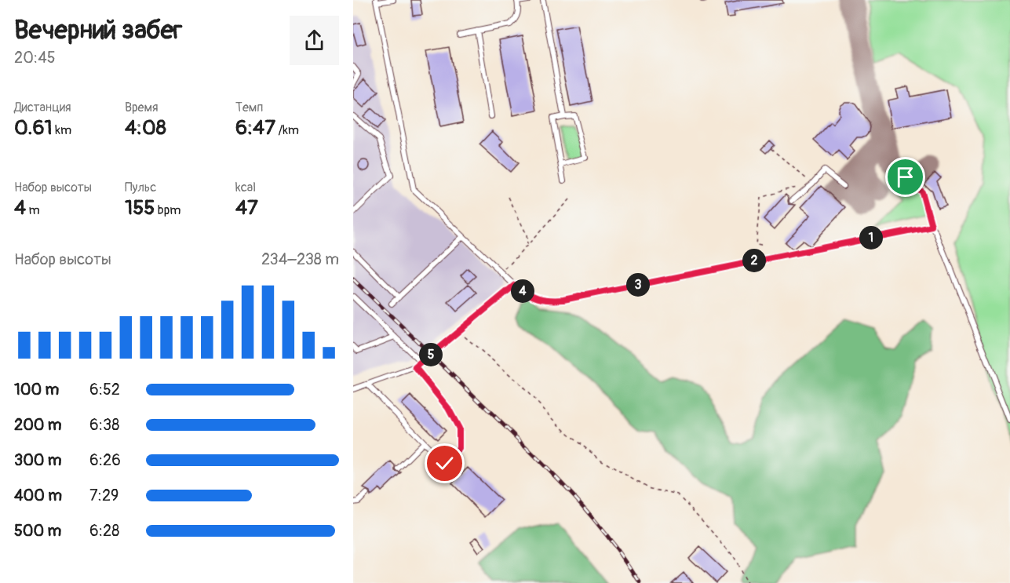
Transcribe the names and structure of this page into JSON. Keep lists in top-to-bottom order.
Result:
{
  "page": {
    "heading": ["Вечерний забег", "20:45"],
    "stats": [
      ["Дистанция", "0.61 km"],
      ["Время", "4:08"],
      ["Темп", "6:47 /km"],
      ["Набор высоты", "4 m"],
      ["Пульс", "155 bpm"],
      ["kcal", "47"]
    ],
    "pins": [
      "1",
      "2",
      "3",
      "4",
      "5"
    ],
    "chart": ["Набор высоты", "234–238 m"],
    "list": [
      {
        "name": "100 m",
        "note": "6:52"
      },
      {
        "name": "200 m",
        "note": "6:38"
      },
      {
        "name": "300 m",
        "note": "6:26"
      },
      {
        "name": "400 m",
        "note": "7:29"
      },
      {
        "name": "500 m",
        "note": "6:28"
      }
    ]
  }
}
